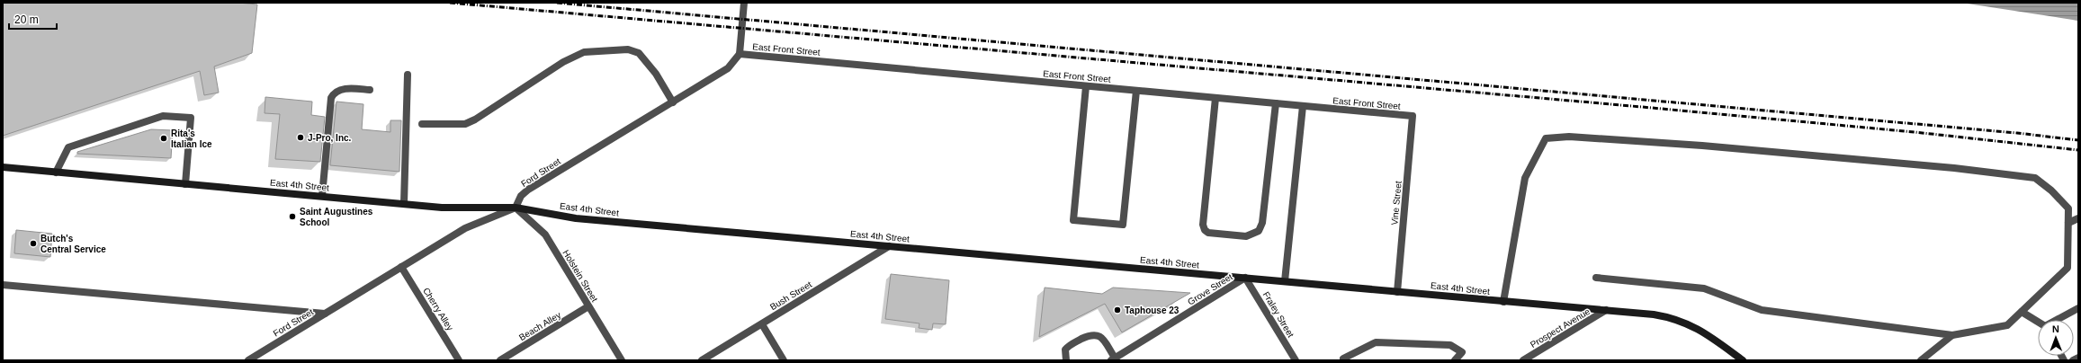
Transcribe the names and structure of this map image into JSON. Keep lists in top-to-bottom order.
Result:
{
  "streets": {
    "main road": ["East 4th Street"],
    "street": [
      "East Front Street",
      "Ford Street",
      "Vine Street",
      "Holstein Street",
      "Grove Street",
      "Bush Street",
      "Cherry Alley",
      "Fraley Street",
      "Beach Alley",
      "Prospect Avenue"
    ]
  },
  "crossings": [
    ["East Front Street", "Ford Street"],
    ["East Front Street", "Vine Street"],
    ["Ford Street", "East 4th Street"],
    ["Ford Street", "Holstein Street"],
    ["Ford Street", "Cherry Alley"],
    ["East 4th Street", "Vine Street"],
    ["East 4th Street", "Holstein Street"],
    ["East 4th Street", "Grove Street"],
    ["East 4th Street", "Bush Street"],
    ["East 4th Street", "Fraley Street"],
    ["East 4th Street", "Prospect Avenue"],
    ["Holstein Street", "Beach Alley"],
    ["Grove Street", "Fraley Street"]
  ],
  "places": [
    "J-Pro, Inc.",
    "Rita's Italian Ice",
    "Saint Augustines School",
    "Butch's Central Service",
    "Taphouse 23"
  ],
  "scale_bar": "20 m",
  "north": "top"
}
